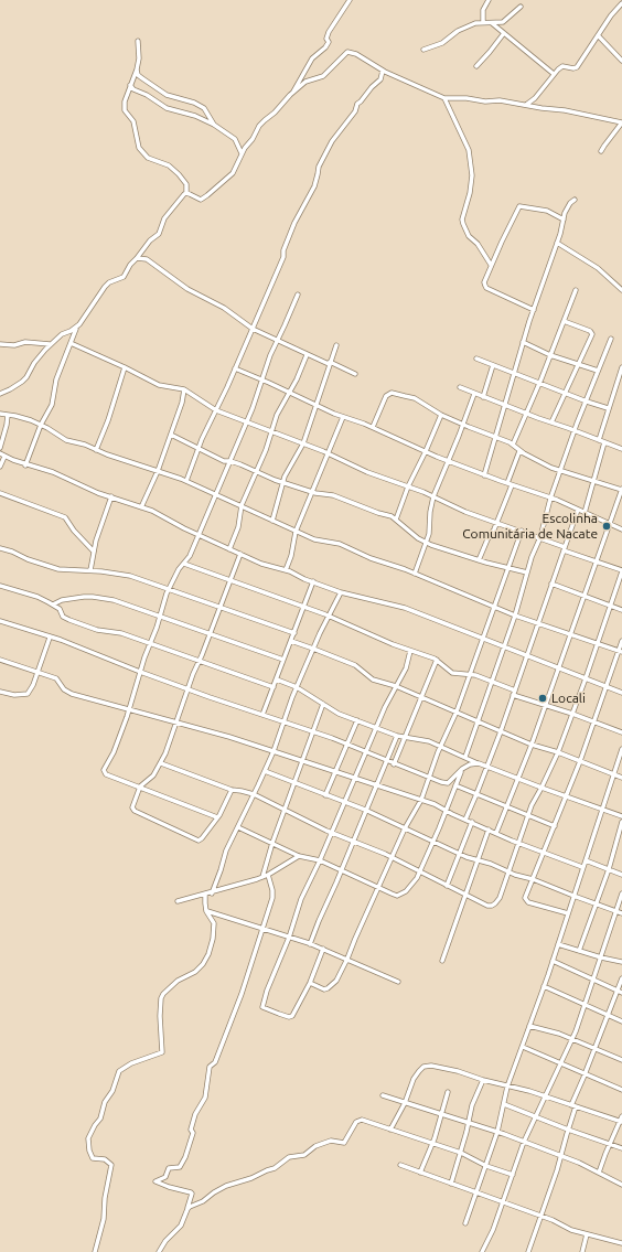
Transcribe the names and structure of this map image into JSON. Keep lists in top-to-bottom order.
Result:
{
  "places": ["Escolinha Comunitária de Nacate", "Locali"]
}
